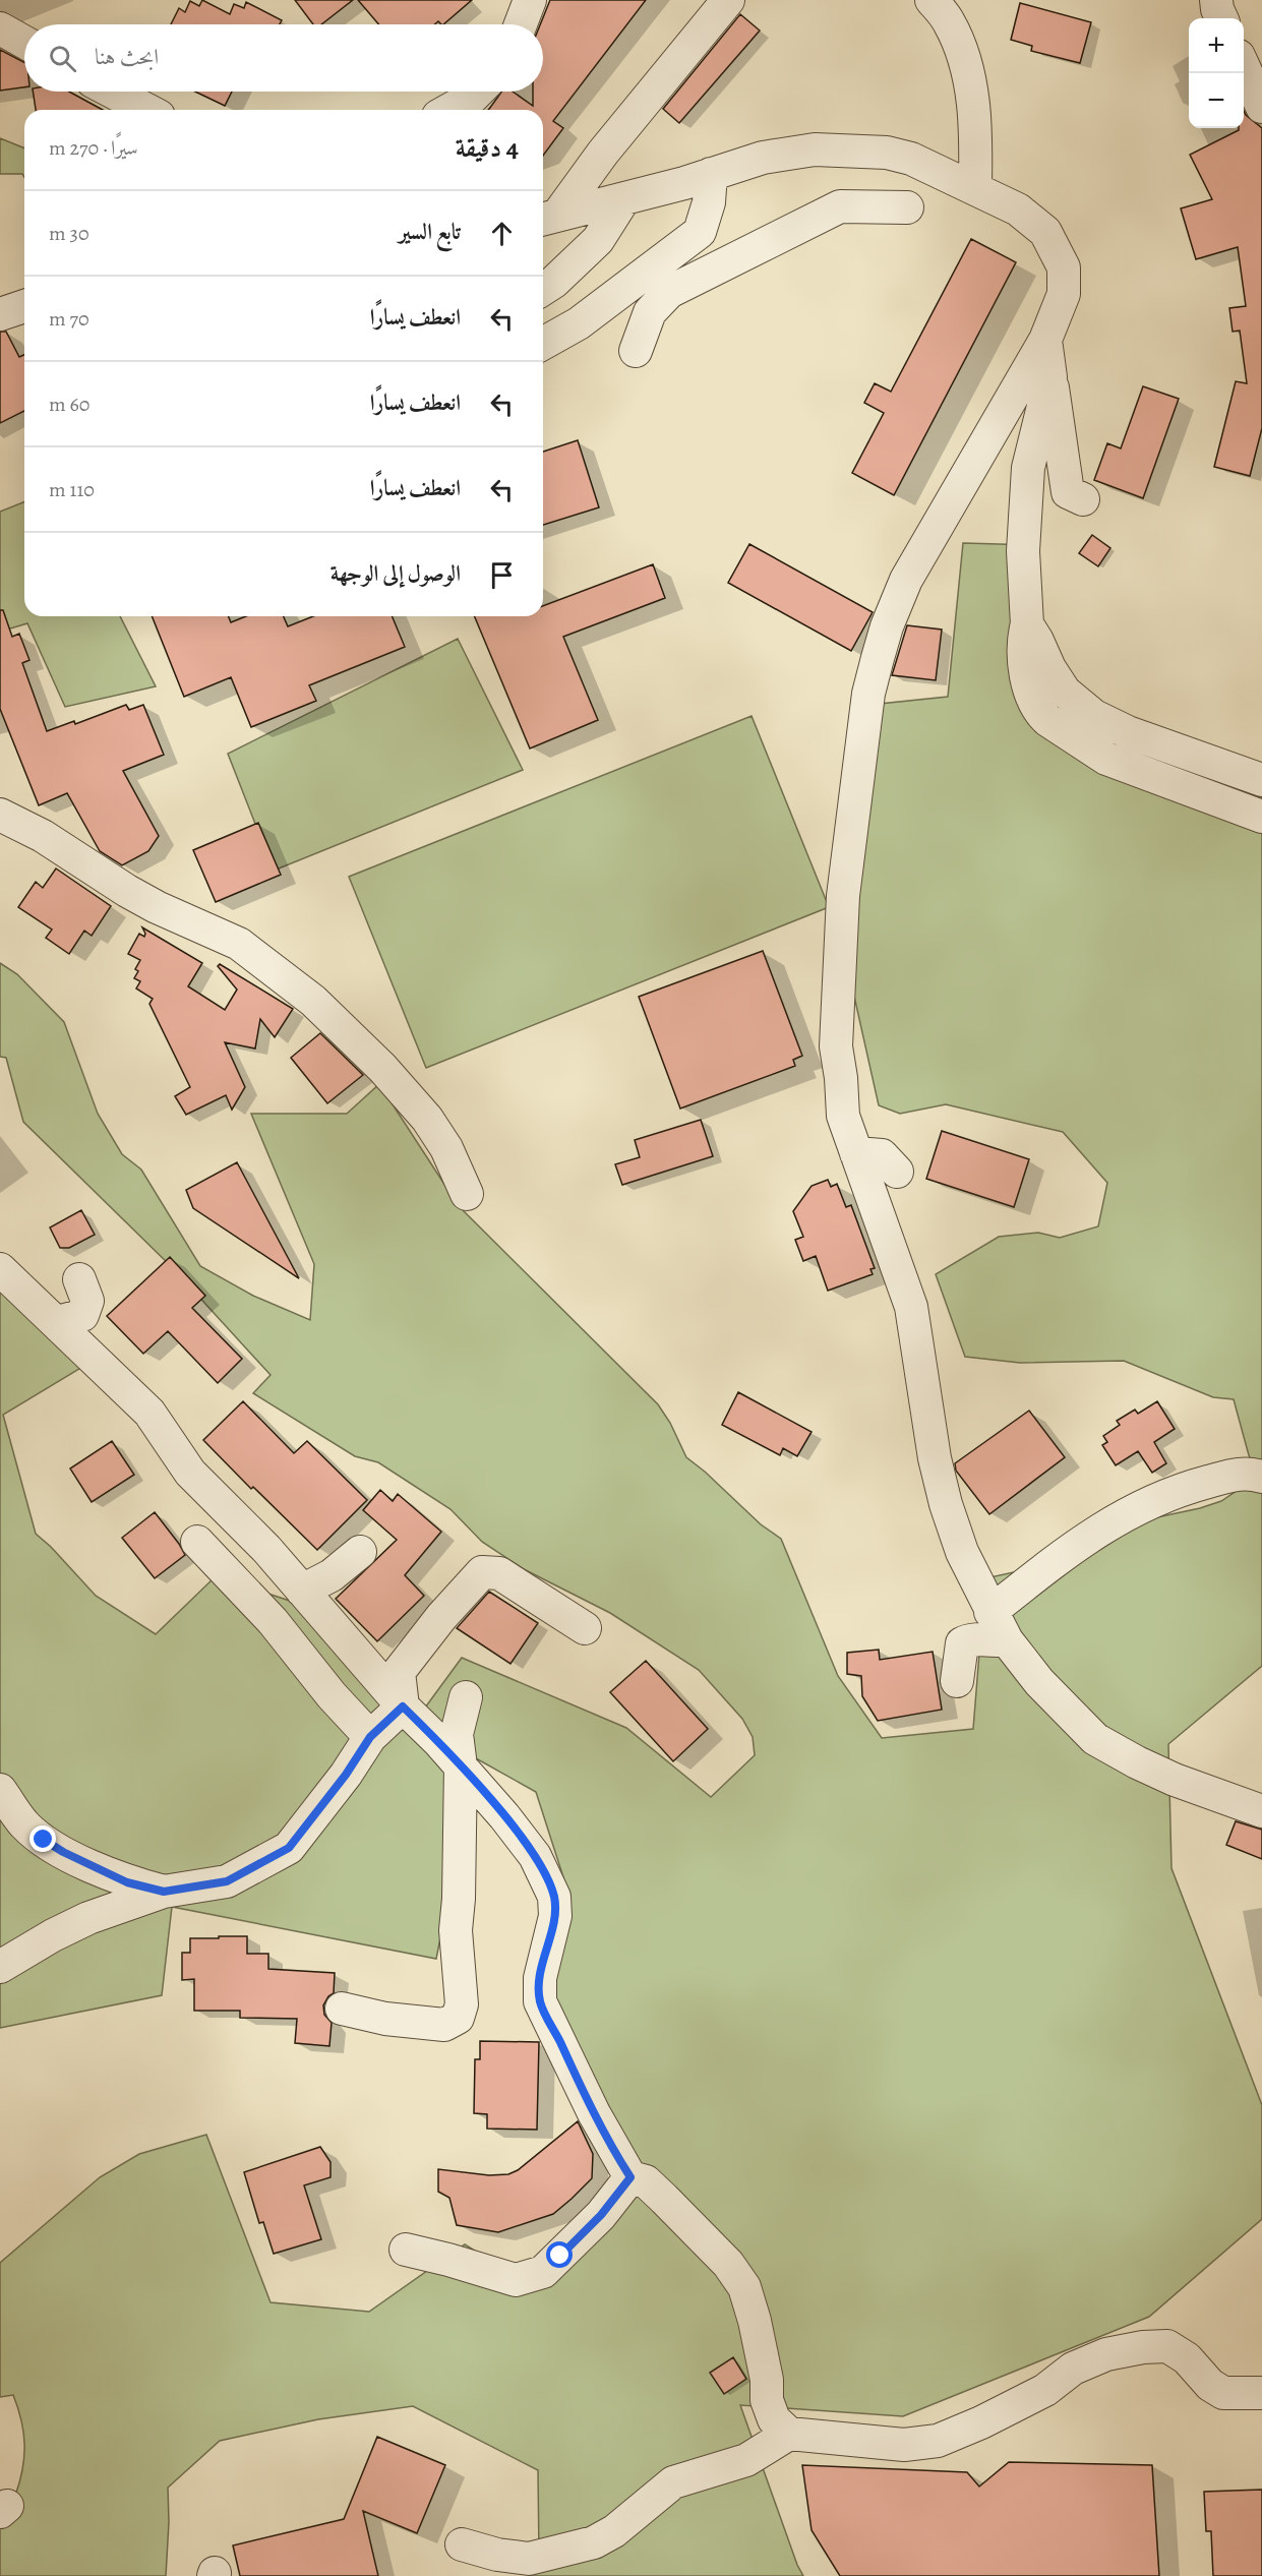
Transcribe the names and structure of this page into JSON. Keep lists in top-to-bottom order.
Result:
{
  "page": {
    "map_buttons": ["+", "−"],
    "search": "ابحث هنا",
    "heading": ["4 دقيقة", "سيرًا · 270 m"],
    "list": [
      ["تابع السير", "30 m"],
      ["انعطف يسارًا", "70 m"],
      ["انعطف يسارًا", "60 m"],
      ["انعطف يسارًا", "110 m"],
      "الوصول إلى الوجهة"
    ]
  }
}
